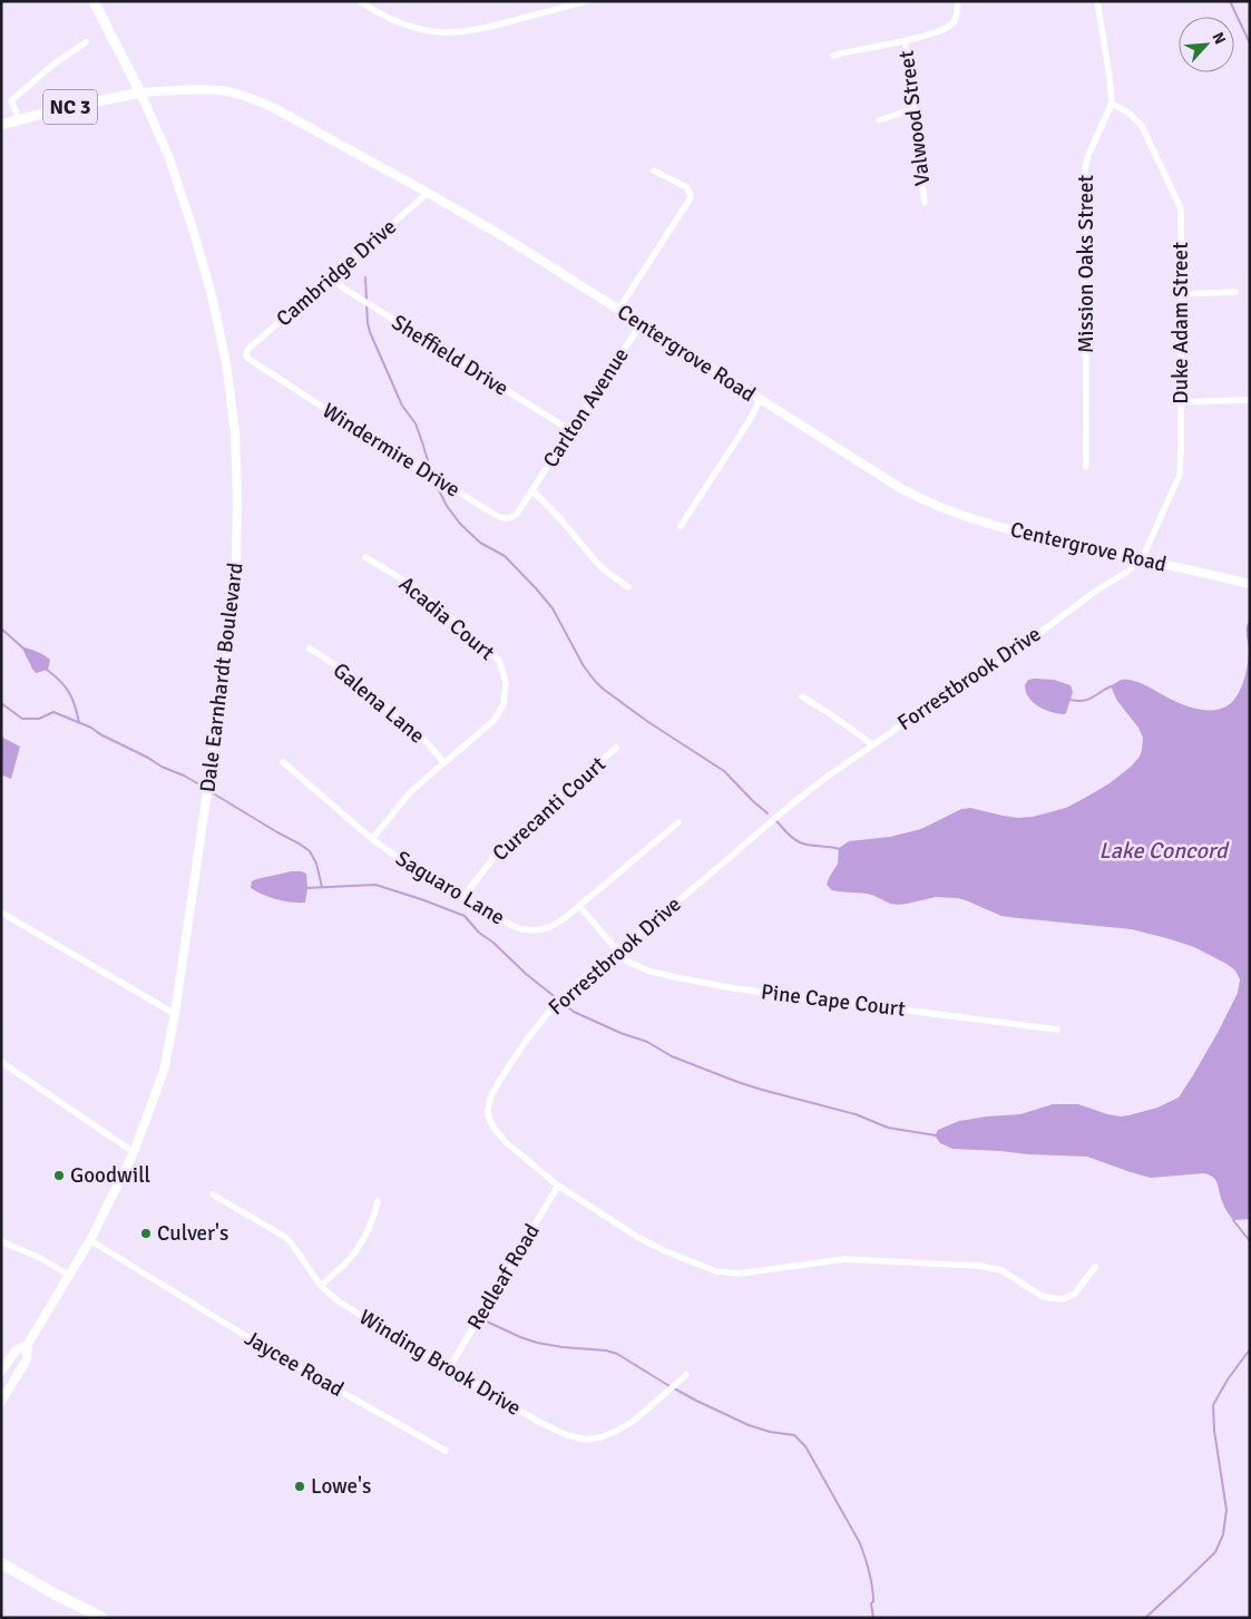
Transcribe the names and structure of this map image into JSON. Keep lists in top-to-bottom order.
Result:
{
  "streets": {
    "main road": ["NC 3", "Centergrove Road", "Dale Earnhardt Boulevard"],
    "street": [
      "Valwood Street",
      "Mission Oaks Street",
      "Cambridge Drive",
      "Duke Adam Street",
      "Sheffield Drive",
      "Carlton Avenue",
      "Windermire Drive",
      "Acadia Court",
      "Forrestbrook Drive",
      "Galena Lane",
      "Curecanti Court",
      "Saguaro Lane",
      "Pine Cape Court",
      "Redleaf Road",
      "Winding Brook Drive",
      "Jaycee Road"
    ]
  },
  "crossings": [
    ["NC 3", "Centergrove Road"],
    ["NC 3", "Dale Earnhardt Boulevard"],
    ["Mission Oaks Street", "Duke Adam Street"],
    ["Cambridge Drive", "Centergrove Road"],
    ["Cambridge Drive", "Sheffield Drive"],
    ["Cambridge Drive", "Windermire Drive"],
    ["Duke Adam Street", "Centergrove Road"],
    ["Duke Adam Street", "Forrestbrook Drive"],
    ["Centergrove Road", "Carlton Avenue"],
    ["Centergrove Road", "Dale Earnhardt Boulevard"],
    ["Centergrove Road", "Forrestbrook Drive"],
    ["Sheffield Drive", "Carlton Avenue"],
    ["Carlton Avenue", "Windermire Drive"],
    ["Acadia Court", "Galena Lane"],
    ["Acadia Court", "Saguaro Lane"],
    ["Dale Earnhardt Boulevard", "Jaycee Road"],
    ["Forrestbrook Drive", "Pine Cape Court"],
    ["Forrestbrook Drive", "Redleaf Road"],
    ["Curecanti Court", "Saguaro Lane"],
    ["Saguaro Lane", "Pine Cape Court"],
    ["Redleaf Road", "Winding Brook Drive"]
  ],
  "water": ["Lake Concord"],
  "places": ["Goodwill", "Culver's", "Lowe's"],
  "north": "top right"
}
